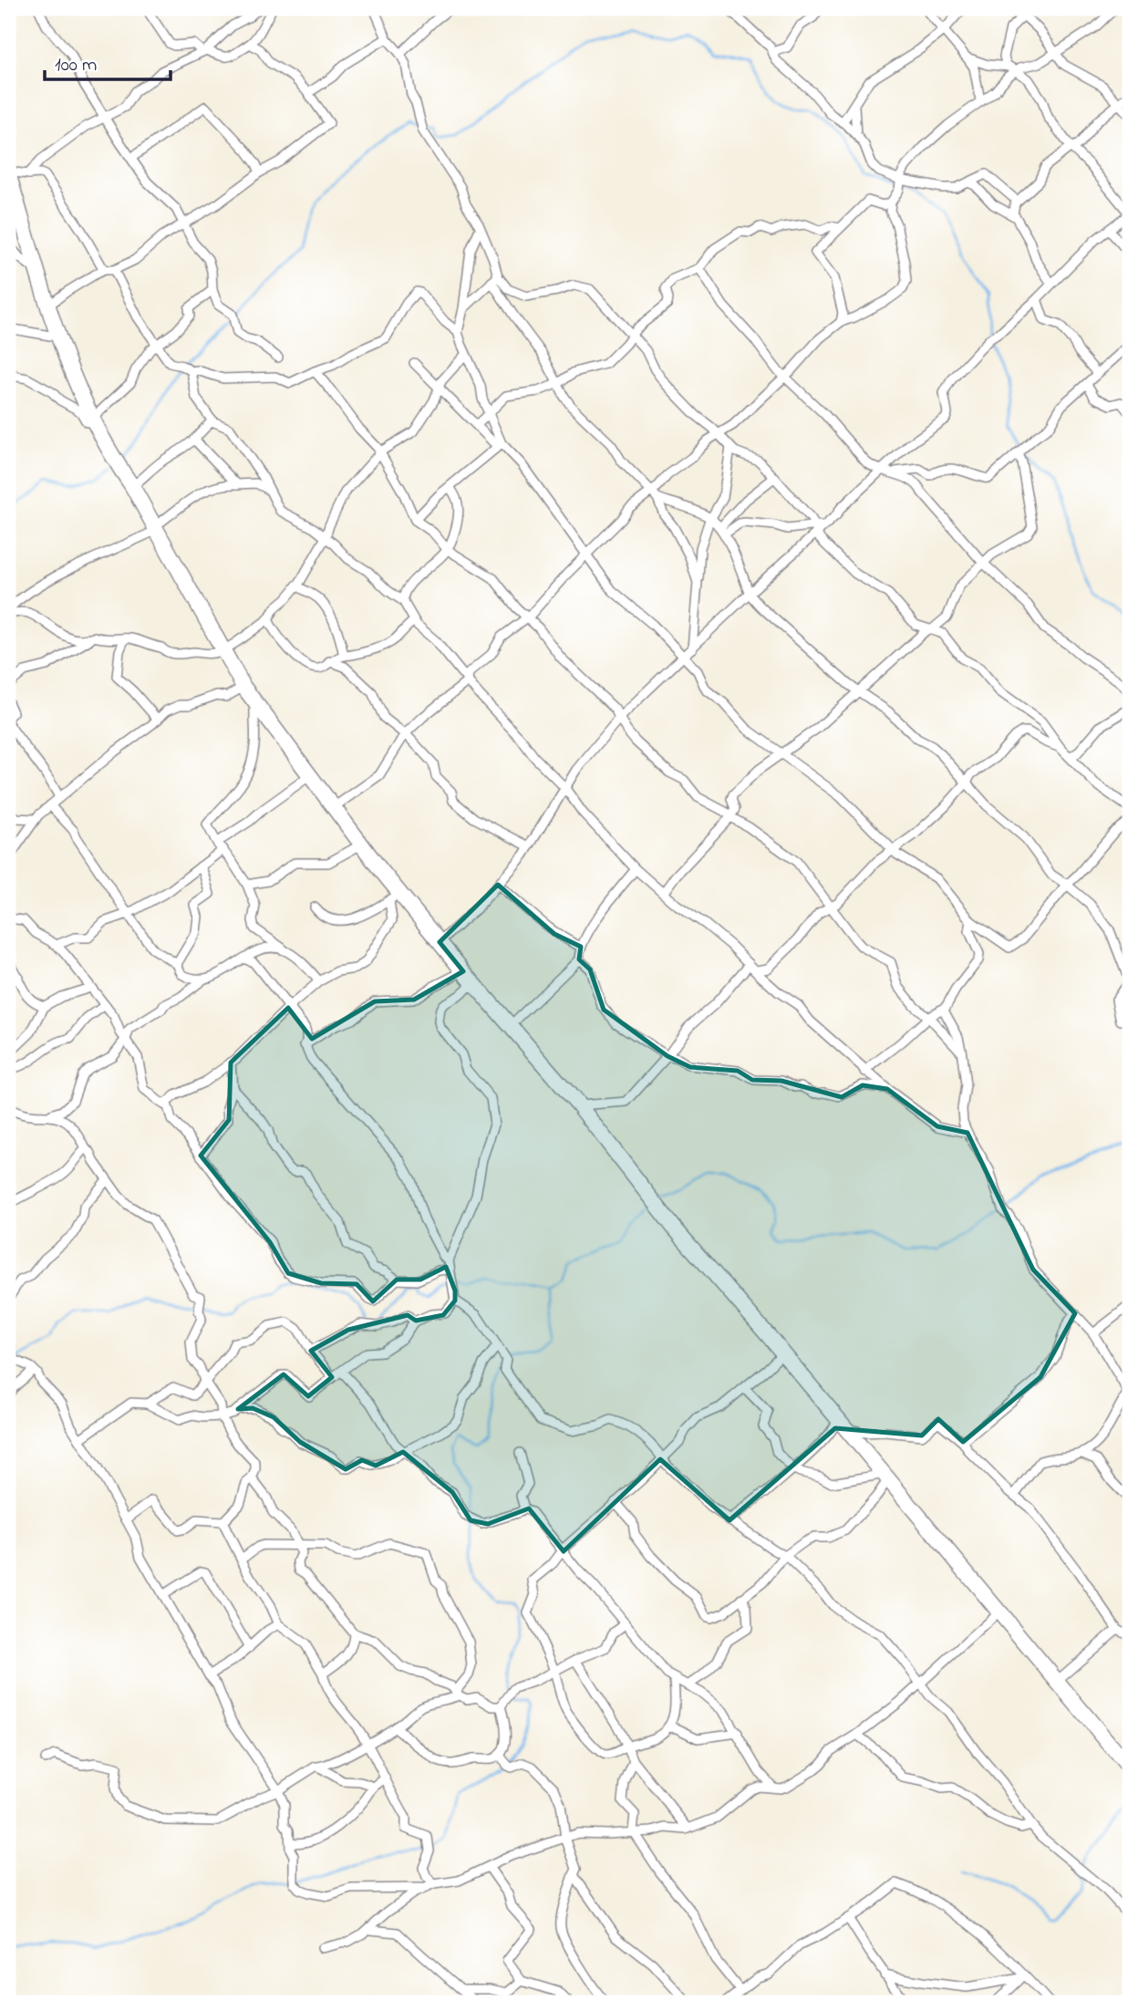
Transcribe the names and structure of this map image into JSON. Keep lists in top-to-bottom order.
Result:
{
  "scale_bar": "100 m"
}
